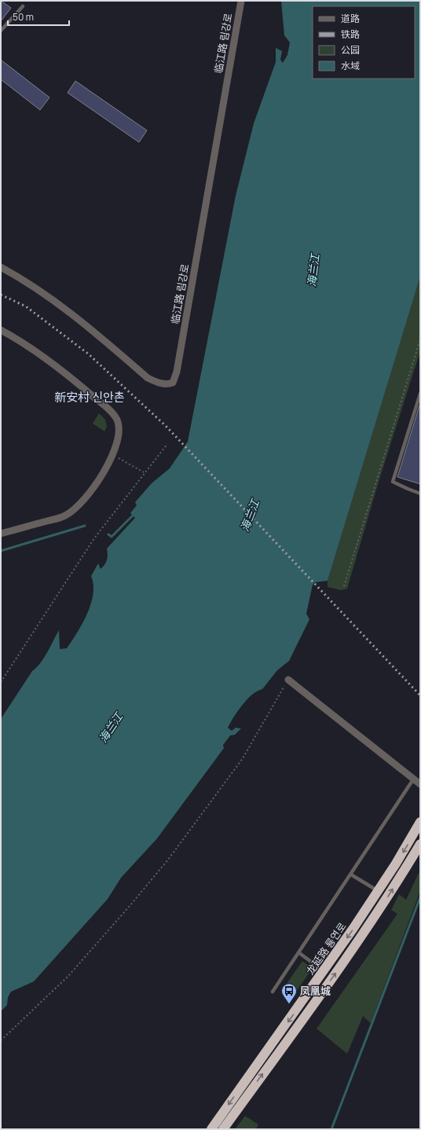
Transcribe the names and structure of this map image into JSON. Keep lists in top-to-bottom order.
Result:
{
  "streets": {
    "highway": ["龙延路 룡연로"],
    "street": ["临江路 림강로"]
  },
  "districts": ["新安村 신안촌"],
  "water": ["海兰江"],
  "places": {
    "bus stop": ["凤凰城"]
  },
  "legend": [
    "道路",
    "铁路",
    "公园",
    "水域"
  ],
  "scale_bar": "50 m"
}
